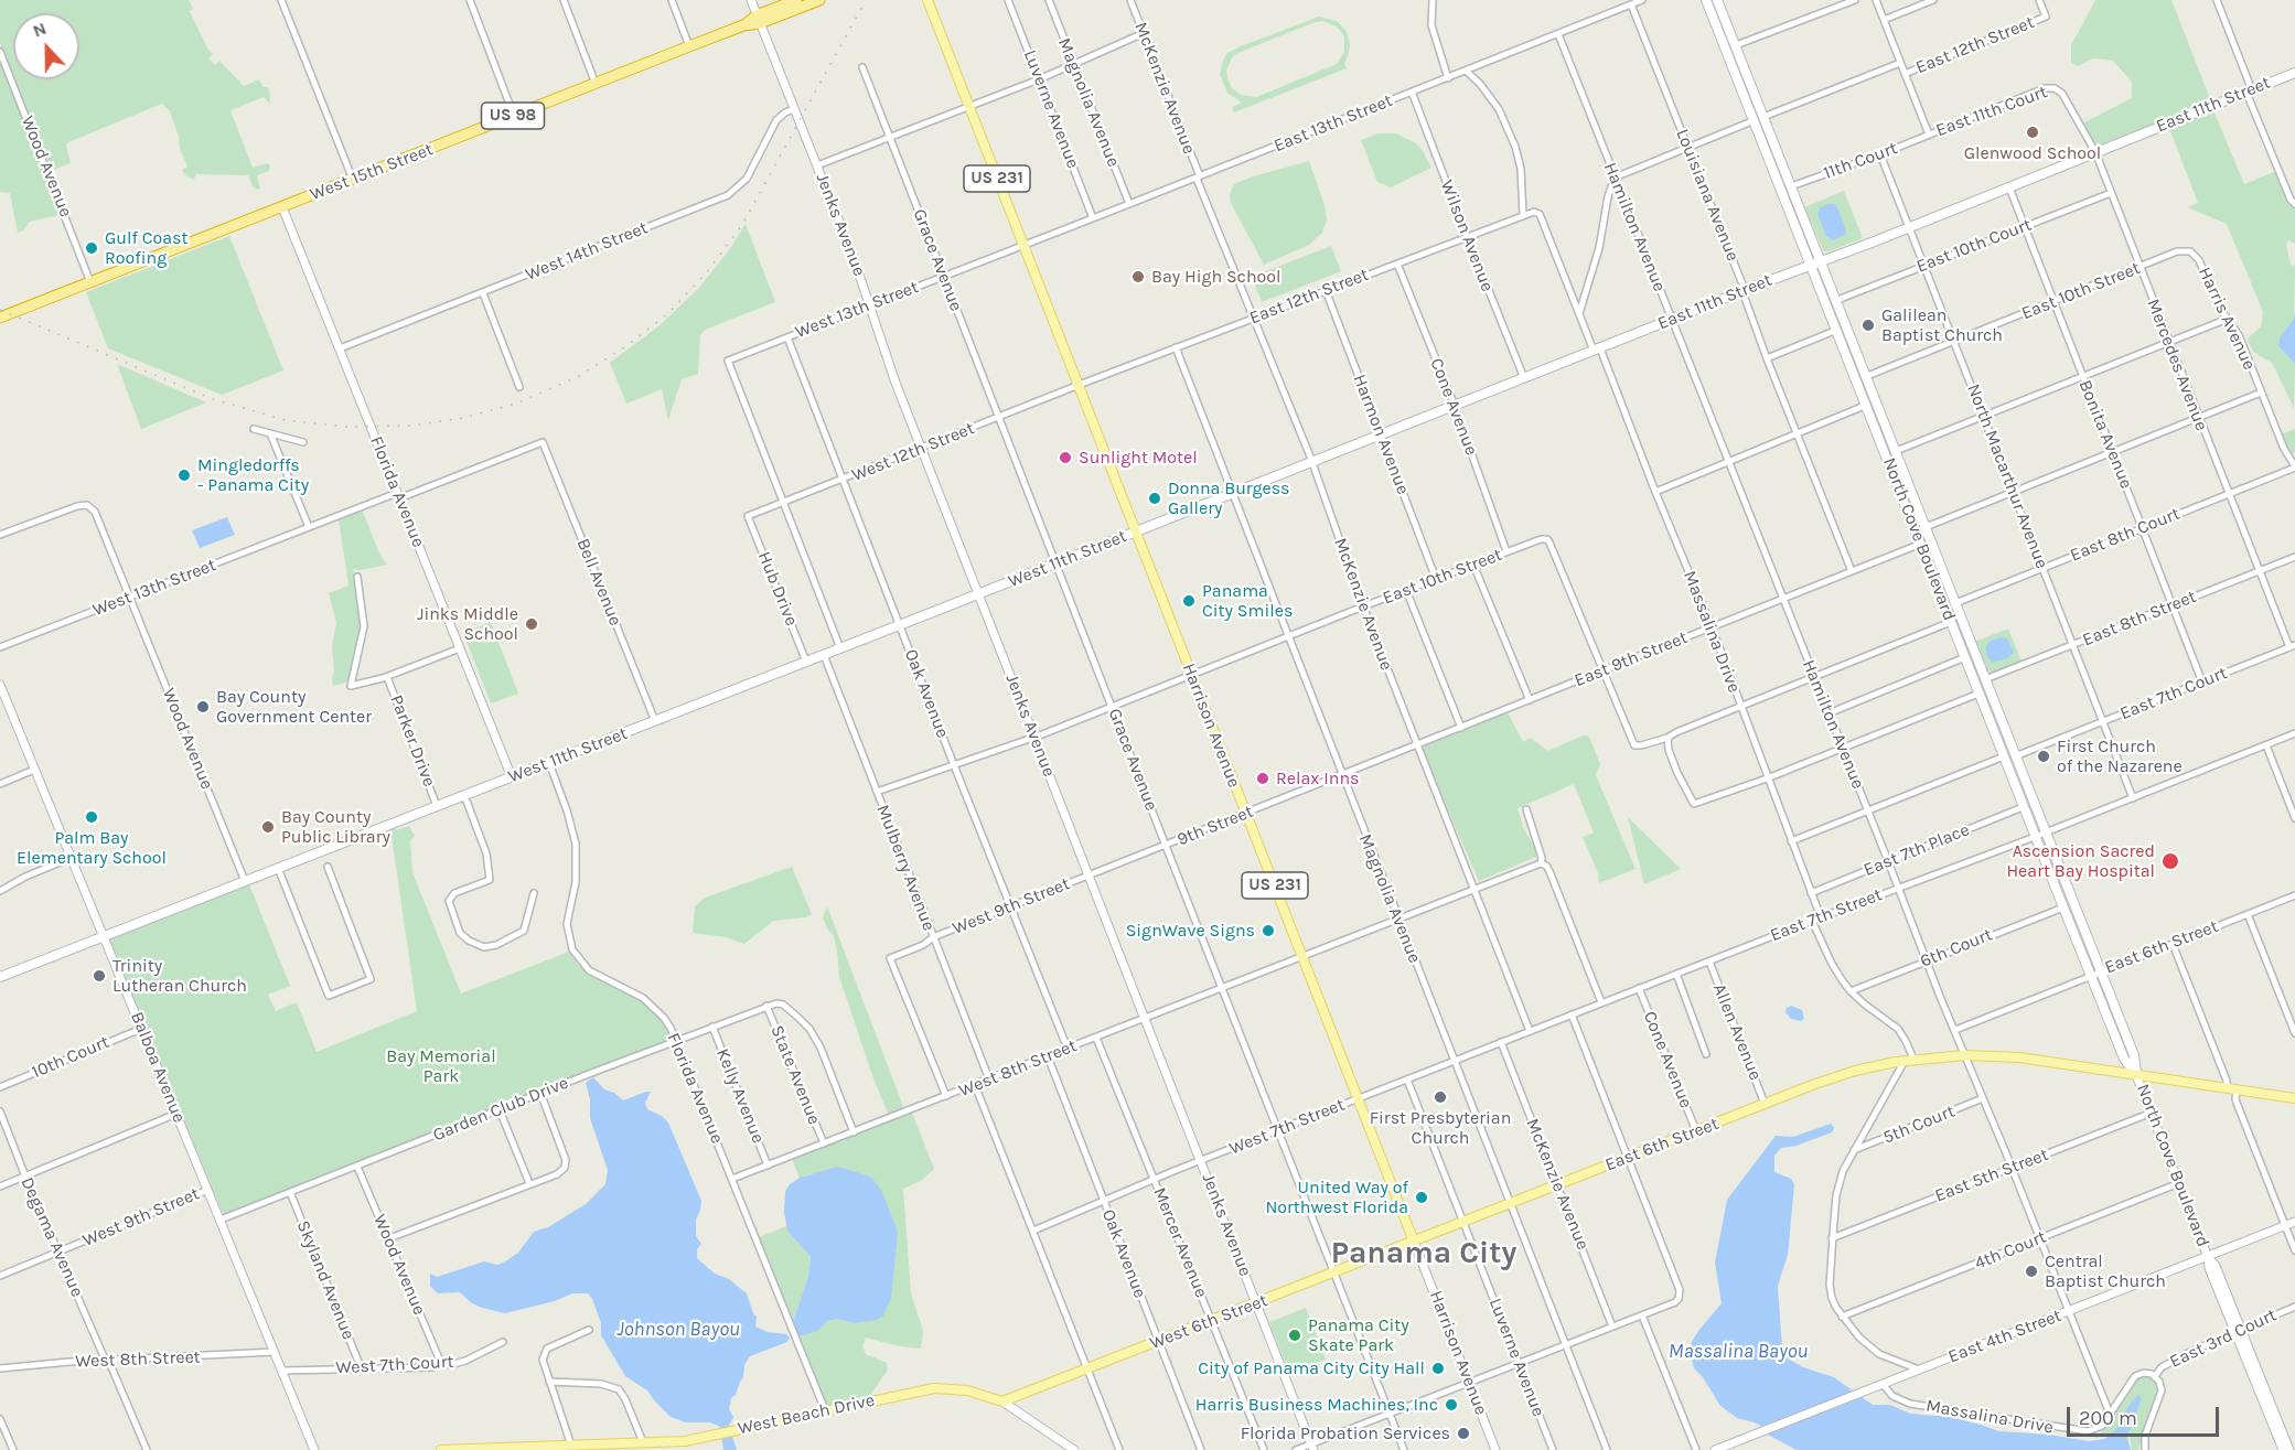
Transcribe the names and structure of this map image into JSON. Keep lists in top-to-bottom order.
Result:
{
  "streets": {
    "highway": ["US 98", "West 15th Street"],
    "main road": [
      "East 11th Street",
      "US 231",
      "North Cove Boulevard",
      "West 11th Street",
      "Harrison Avenue",
      "East 6th Street",
      "West 6th Street",
      "West Beach Drive"
    ],
    "street": [
      "East 12th Street",
      "McKenzie Avenue",
      "Magnolia Avenue",
      "Luverne Avenue",
      "East 11th Court",
      "East 13th Street",
      "11th Court",
      "Wood Avenue",
      "Louisiana Avenue",
      "Jenks Avenue",
      "Hamilton Avenue",
      "Wilson Avenue",
      "East 10th Court",
      "West 14th Street",
      "Grace Avenue",
      "East 10th Street",
      "West 13th Street",
      "Harris Avenue",
      "Mercedes Avenue",
      "Cone Avenue",
      "Harmon Avenue",
      "Bonita Avenue",
      "West 12th Street",
      "North Macarthur Avenue",
      "Florida Avenue",
      "East 8th Court",
      "Bell Avenue",
      "Hub Drive",
      "East 8th Street",
      "Massalina Drive",
      "East 9th Street",
      "Oak Avenue",
      "East 7th Court",
      "Parker Drive",
      "9th Street",
      "East 7th Place",
      "Mulberry Avenue",
      "West 9th Street",
      "East 7th Street",
      "6th Court",
      "Allen Avenue",
      "10th Court",
      "Balboa Avenue",
      "West 8th Street",
      "State Avenue",
      "Kelly Avenue",
      "Garden Club Drive",
      "5th Court",
      "West 7th Street",
      "East 5th Street",
      "Degama Avenue",
      "Mercer Avenue",
      "4th Court",
      "Skyland Avenue",
      "East 4th Street",
      "East 3rd Court",
      "West 7th Court"
    ]
  },
  "crossings": [
    ["East 12th Street", "McKenzie Avenue"],
    ["East 12th Street", "Magnolia Avenue"],
    ["East 12th Street", "Wilson Avenue"],
    ["East 12th Street", "Cone Avenue"],
    ["East 12th Street", "Harmon Avenue"],
    ["East 12th Street", "West 12th Street"],
    ["East 12th Street", "North Cove Boulevard"],
    ["East 12th Street", "Massalina Drive"],
    ["East 12th Street", "Harrison Avenue"],
    ["McKenzie Avenue", "East 11th Street"],
    ["McKenzie Avenue", "East 13th Street"],
    ["McKenzie Avenue", "East 10th Street"],
    ["McKenzie Avenue", "East 9th Street"],
    ["McKenzie Avenue", "East 7th Street"],
    ["McKenzie Avenue", "East 6th Street"],
    ["Magnolia Avenue", "East 11th Street"],
    ["Magnolia Avenue", "East 13th Street"],
    ["Magnolia Avenue", "East 10th Street"],
    ["Magnolia Avenue", "East 9th Street"],
    ["Magnolia Avenue", "9th Street"],
    ["Magnolia Avenue", "East 7th Street"],
    ["Magnolia Avenue", "East 6th Street"],
    ["East 11th Street", "Louisiana Avenue"],
    ["East 11th Street", "Hamilton Avenue"],
    ["East 11th Street", "Wilson Avenue"],
    ["East 11th Street", "Mercedes Avenue"],
    ["East 11th Street", "Cone Avenue"],
    ["East 11th Street", "Harmon Avenue"],
    ["East 11th Street", "Bonita Avenue"],
    ["East 11th Street", "North Macarthur Avenue"],
    ["East 11th Street", "North Cove Boulevard"],
    ["East 11th Street", "West 11th Street"],
    ["East 11th Street", "Massalina Drive"],
    ["East 11th Street", "Harrison Avenue"],
    ["Luverne Avenue", "East 13th Street"],
    ["Luverne Avenue", "East 7th Street"],
    ["Luverne Avenue", "East 6th Street"],
    ["East 11th Court", "11th Court"],
    ["East 11th Court", "Mercedes Avenue"],
    ["East 13th Street", "Louisiana Avenue"],
    ["East 13th Street", "Hamilton Avenue"],
    ["East 13th Street", "Wilson Avenue"],
    ["East 13th Street", "West 13th Street"],
    ["East 13th Street", "Harrison Avenue"],
    ["11th Court", "North Macarthur Avenue"],
    ["11th Court", "North Cove Boulevard"],
    ["Wood Avenue", "West 15th Street"],
    ["Wood Avenue", "West 13th Street"],
    ["Wood Avenue", "West 11th Street"],
    ["Wood Avenue", "Garden Club Drive"],
    ["Wood Avenue", "West 7th Court"],
    ["West 15th Street", "Jenks Avenue"],
    ["West 15th Street", "Florida Avenue"],
    ["Louisiana Avenue", "East 9th Street"],
    ["Jenks Avenue", "West 14th Street"],
    ["Jenks Avenue", "East 10th Street"],
    ["Jenks Avenue", "West 13th Street"],
    ["Jenks Avenue", "West 12th Street"],
    ["Jenks Avenue", "West 11th Street"],
    ["Jenks Avenue", "9th Street"],
    ["Jenks Avenue", "West 9th Street"],
    ["Jenks Avenue", "West 8th Street"],
    ["Jenks Avenue", "West 7th Street"],
    ["Jenks Avenue", "West 6th Street"],
    ["Hamilton Avenue", "Massalina Drive"],
    ["Hamilton Avenue", "East 9th Street"],
    ["Hamilton Avenue", "East 7th Place"],
    ["Hamilton Avenue", "East 7th Street"],
    ["Hamilton Avenue", "East 6th Street"],
    ["Hamilton Avenue", "6th Court"],
    ["Hamilton Avenue", "5th Court"],
    ["Hamilton Avenue", "East 5th Street"],
    ["Hamilton Avenue", "4th Court"],
    ["Hamilton Avenue", "East 4th Street"],
    ["East 10th Court", "Mercedes Avenue"],
    ["East 10th Court", "Bonita Avenue"],
    ["East 10th Court", "North Macarthur Avenue"],
    ["East 10th Court", "North Cove Boulevard"],
    ["West 14th Street", "Florida Avenue"],
    ["Grace Avenue", "East 10th Street"],
    ["Grace Avenue", "West 13th Street"],
    ["Grace Avenue", "West 12th Street"],
    ["Grace Avenue", "West 11th Street"],
    ["Grace Avenue", "9th Street"],
    ["Grace Avenue", "West 8th Street"],
    ["Grace Avenue", "West 7th Street"],
    ["Grace Avenue", "West 6th Street"],
    ["East 10th Street", "Harris Avenue"],
    ["East 10th Street", "Mercedes Avenue"],
    ["East 10th Street", "Cone Avenue"],
    ["East 10th Street", "Harmon Avenue"],
    ["East 10th Street", "Bonita Avenue"],
    ["East 10th Street", "North Macarthur Avenue"],
    ["East 10th Street", "North Cove Boulevard"],
    ["East 10th Street", "East 9th Street"],
    ["East 10th Street", "Oak Avenue"],
    ["East 10th Street", "Harrison Avenue"],
    ["East 10th Street", "Mulberry Avenue"],
    ["West 13th Street", "West 12th Street"],
    ["West 13th Street", "Florida Avenue"],
    ["West 13th Street", "Bell Avenue"],
    ["West 13th Street", "Oak Avenue"],
    ["West 13th Street", "Harrison Avenue"],
    ["Harris Avenue", "East 8th Court"],
    ["Mercedes Avenue", "East 8th Court"],
    ["Mercedes Avenue", "East 8th Street"],
    ["Mercedes Avenue", "East 7th Court"],
    ["Cone Avenue", "East 7th Street"],
    ["Cone Avenue", "East 6th Street"],
    ["Bonita Avenue", "East 8th Court"],
    ["Bonita Avenue", "East 8th Street"],
    ["Bonita Avenue", "East 7th Court"],
    ["West 12th Street", "Hub Drive"],
    ["West 12th Street", "Oak Avenue"],
    ["West 12th Street", "Harrison Avenue"],
    ["North Macarthur Avenue", "East 8th Court"],
    ["North Macarthur Avenue", "East 8th Street"],
    ["North Macarthur Avenue", "East 7th Court"],
    ["North Macarthur Avenue", "East 7th Street"],
    ["Florida Avenue", "West 11th Street"],
    ["Florida Avenue", "West 8th Street"],
    ["Florida Avenue", "Garden Club Drive"],
    ["Florida Avenue", "West Beach Drive"],
    ["East 8th Court", "North Cove Boulevard"],
    ["North Cove Boulevard", "East 8th Street"],
    ["North Cove Boulevard", "East 9th Street"],
    ["North Cove Boulevard", "East 7th Court"],
    ["North Cove Boulevard", "East 7th Place"],
    ["North Cove Boulevard", "East 7th Street"],
    ["North Cove Boulevard", "East 6th Street"],
    ["North Cove Boulevard", "6th Court"],
    ["North Cove Boulevard", "East 5th Street"],
    ["North Cove Boulevard", "4th Court"],
    ["North Cove Boulevard", "East 4th Street"],
    ["North Cove Boulevard", "East 3rd Court"],
    ["West 11th Street", "Bell Avenue"],
    ["West 11th Street", "Hub Drive"],
    ["West 11th Street", "Oak Avenue"],
    ["West 11th Street", "Harrison Avenue"],
    ["West 11th Street", "Parker Drive"],
    ["West 11th Street", "Mulberry Avenue"],
    ["West 11th Street", "Balboa Avenue"],
    ["Massalina Drive", "East 9th Street"],
    ["Massalina Drive", "East 7th Place"],
    ["Massalina Drive", "East 7th Street"],
    ["Massalina Drive", "East 6th Street"],
    ["Massalina Drive", "5th Court"],
    ["Massalina Drive", "East 5th Street"],
    ["Massalina Drive", "4th Court"],
    ["Massalina Drive", "East 4th Street"],
    ["Massalina Drive", "East 3rd Court"],
    ["East 9th Street", "9th Street"],
    ["Oak Avenue", "West 9th Street"],
    ["Oak Avenue", "West 8th Street"],
    ["Oak Avenue", "West 7th Street"],
    ["Oak Avenue", "West 6th Street"],
    ["Harrison Avenue", "9th Street"],
    ["Harrison Avenue", "East 7th Street"],
    ["Harrison Avenue", "East 6th Street"],
    ["Harrison Avenue", "West 8th Street"],
    ["Harrison Avenue", "West 7th Street"],
    ["Harrison Avenue", "West 6th Street"],
    ["9th Street", "West 9th Street"],
    ["Mulberry Avenue", "West 9th Street"],
    ["Mulberry Avenue", "West 8th Street"],
    ["West 9th Street", "Balboa Avenue"],
    ["West 9th Street", "Degama Avenue"],
    ["East 7th Street", "Allen Avenue"],
    ["East 7th Street", "West 7th Street"],
    ["East 6th Street", "Allen Avenue"],
    ["East 6th Street", "West 6th Street"],
    ["10th Court", "Balboa Avenue"],
    ["Balboa Avenue", "West 8th Street"],
    ["Balboa Avenue", "Garden Club Drive"],
    ["Balboa Avenue", "West 7th Court"],
    ["West 8th Street", "State Avenue"],
    ["West 8th Street", "Kelly Avenue"],
    ["West 8th Street", "Garden Club Drive"],
    ["West 8th Street", "Degama Avenue"],
    ["West 8th Street", "Mercer Avenue"],
    ["State Avenue", "Garden Club Drive"],
    ["Kelly Avenue", "Garden Club Drive"],
    ["Garden Club Drive", "Skyland Avenue"],
    ["West 7th Street", "Mercer Avenue"],
    ["Mercer Avenue", "West 6th Street"],
    ["Skyland Avenue", "West 7th Court"],
    ["West 6th Street", "West Beach Drive"]
  ],
  "districts": ["Panama City"],
  "water": ["Johnson Bayou", "Massalina Bayou"],
  "parks": ["Bay Memorial Park"],
  "places": [
    "Glenwood School",
    "Gulf Coast Roofing",
    "Bay High School",
    "Galilean Baptist Church",
    "Sunlight Motel",
    "Mingledorffs - Panama City",
    "Donna Burgess Gallery",
    "Panama City Smiles",
    "Jinks Middle School",
    "Bay County Government Center",
    "First Church of the Nazarene",
    "Relax Inns",
    "Palm Bay Elementary School",
    "Bay County Public Library",
    "Ascension Sacred Heart Bay Hospital",
    "SignWave Signs",
    "Trinity Lutheran Church",
    "First Presbyterian Church",
    "United Way of Northwest Florida",
    "Central Baptist Church",
    "Panama City Skate Park",
    "City of Panama City City Hall",
    "Harris Business Machines, Inc",
    "Florida Probation Services"
  ],
  "scale_bar": "200 m",
  "north": "top"
}
